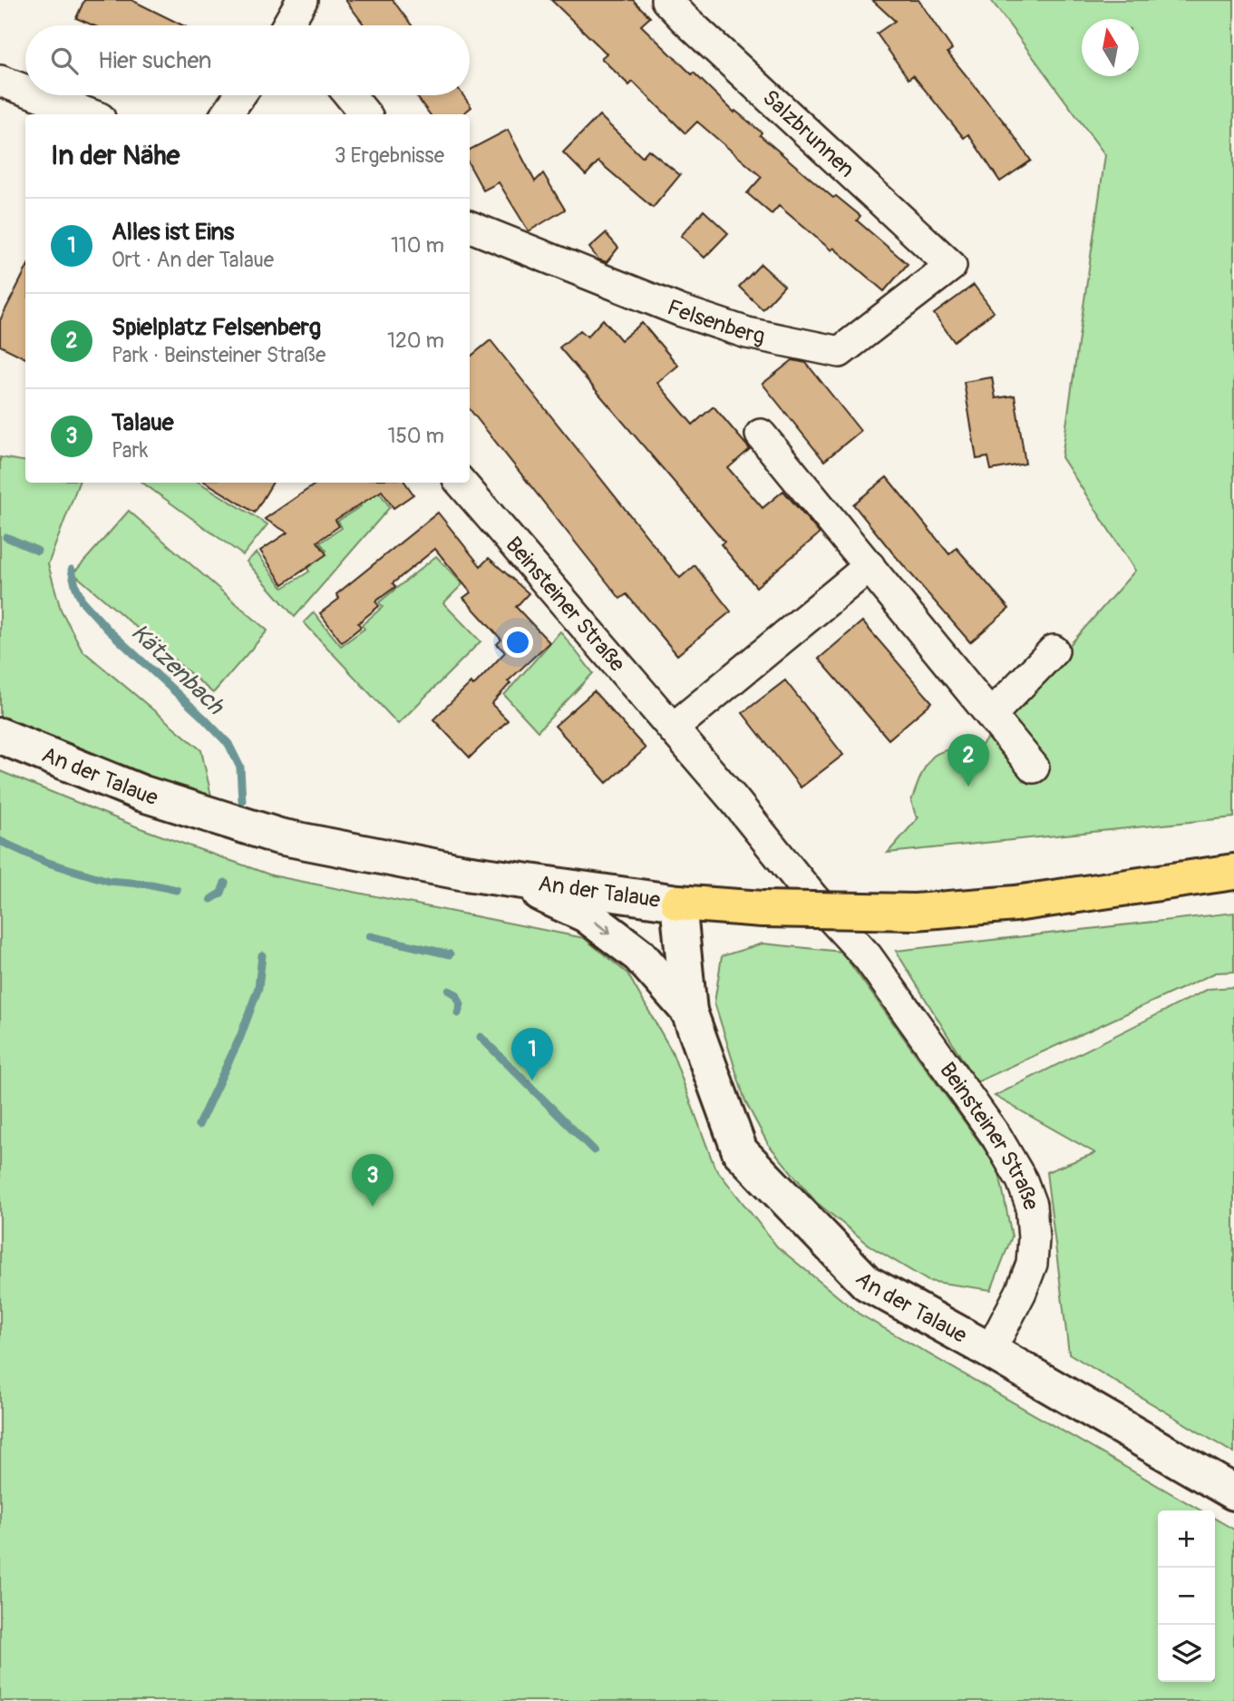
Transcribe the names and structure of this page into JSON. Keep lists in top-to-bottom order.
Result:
{
  "streets": {
    "street": [
      "Salzbrunnen",
      "Felsenberg",
      "Beinsteiner Straße",
      "An der Talaue"
    ]
  },
  "crossings": [
    ["Salzbrunnen", "Felsenberg"],
    ["Beinsteiner Straße", "An der Talaue"]
  ],
  "water": ["Kätzenbach"],
  "north": "top",
  "page": {
    "search": "Hier suchen",
    "heading": ["In der Nähe", "3 Ergebnisse"],
    "list": [
      {
        "mark": "1",
        "name": "Alles ist Eins",
        "note": "Ort · An der Talaue",
        "value": "110 m"
      },
      {
        "mark": "2",
        "name": "Spielplatz Felsenberg",
        "note": "Park · Beinsteiner Straße",
        "value": "120 m"
      },
      {
        "mark": "3",
        "name": "Talaue",
        "note": "Park",
        "value": "150 m"
      }
    ],
    "pins": ["2", "1", "3"],
    "map_buttons": ["+", "−"]
  }
}
